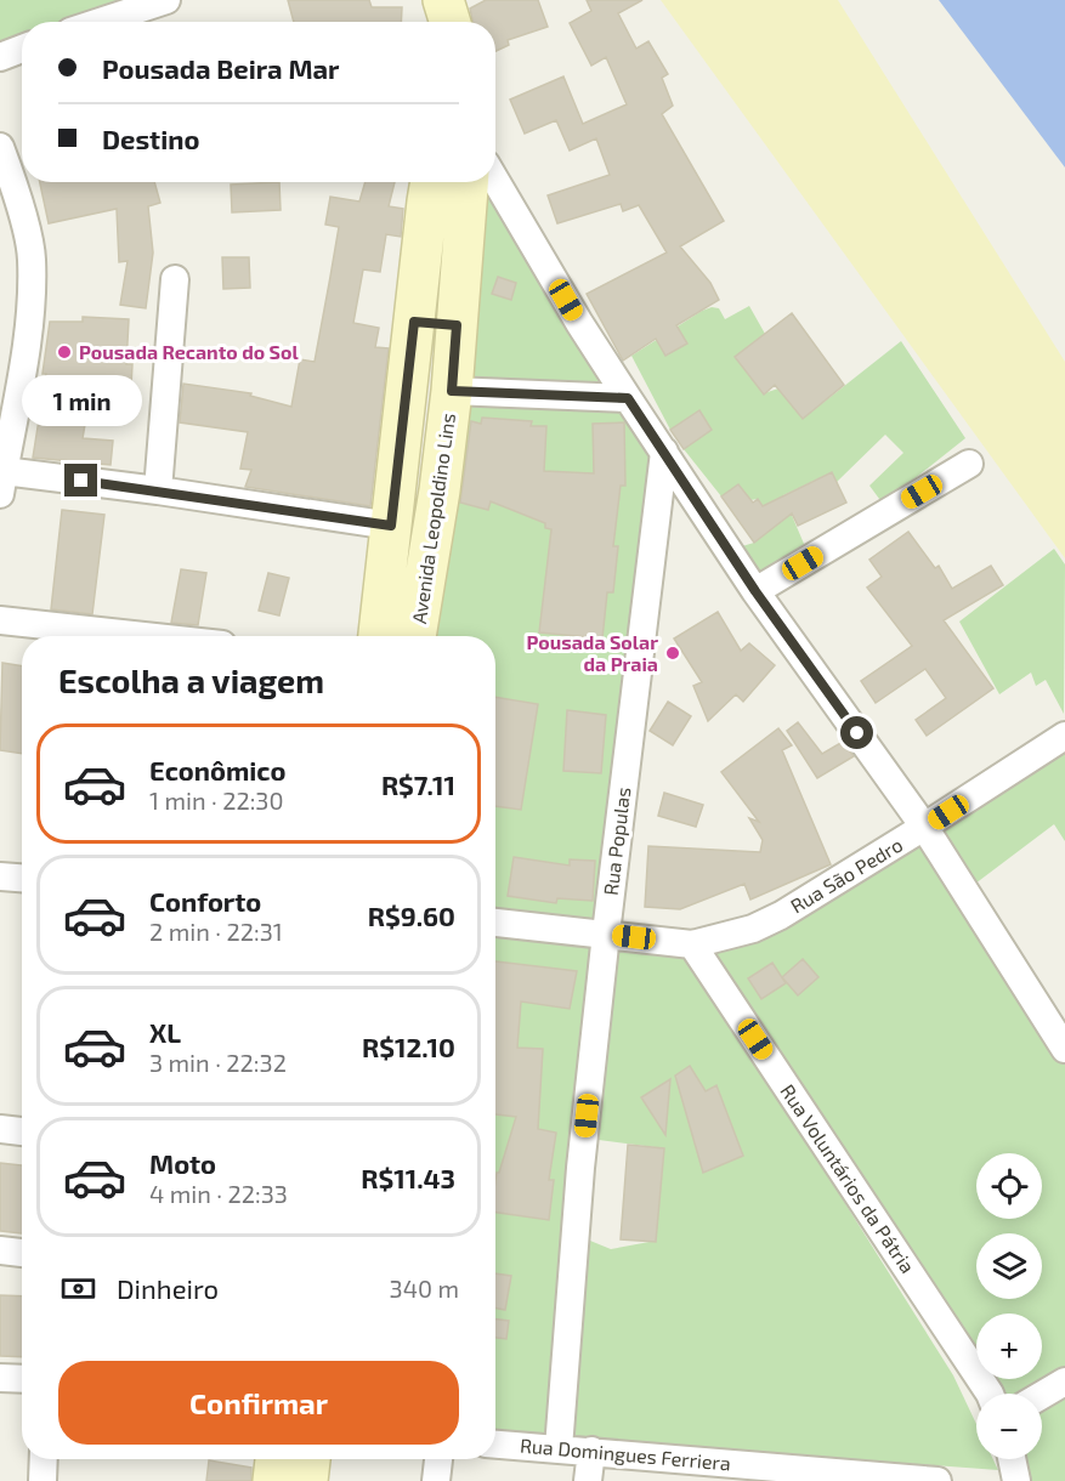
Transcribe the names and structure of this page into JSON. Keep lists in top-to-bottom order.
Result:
{
  "streets": {
    "main road": ["Avenida Leopoldino Lins"],
    "street": [
      "Rua Populas",
      "Rua São Pedro",
      "Rua Voluntários da Pátria",
      "Rua Domingues Ferriera"
    ]
  },
  "crossings": [
    ["Rua Populas", "Rua Domingues Ferriera"],
    ["Rua São Pedro", "Rua Voluntários da Pátria"]
  ],
  "places": ["Pousada Recanto do Sol", "Pousada Solar da Praia"],
  "page": {
    "banner": ["Pousada Beira Mar", "Destino"],
    "bubble": "1 min",
    "heading": "Escolha a viagem",
    "list": [
      {
        "name": "Econômico",
        "note": "1 min · 22:30",
        "value": "R$7.11"
      },
      {
        "name": "Conforto",
        "note": "2 min · 22:31",
        "value": "R$9.60"
      },
      {
        "name": "XL",
        "note": "3 min · 22:32",
        "value": "R$12.10"
      },
      {
        "name": "Moto",
        "note": "4 min · 22:33",
        "value": "R$11.43"
      }
    ],
    "map_buttons": ["+", "−"],
    "pay": ["Dinheiro", "340 m"],
    "buttons": "Confirmar"
  }
}
